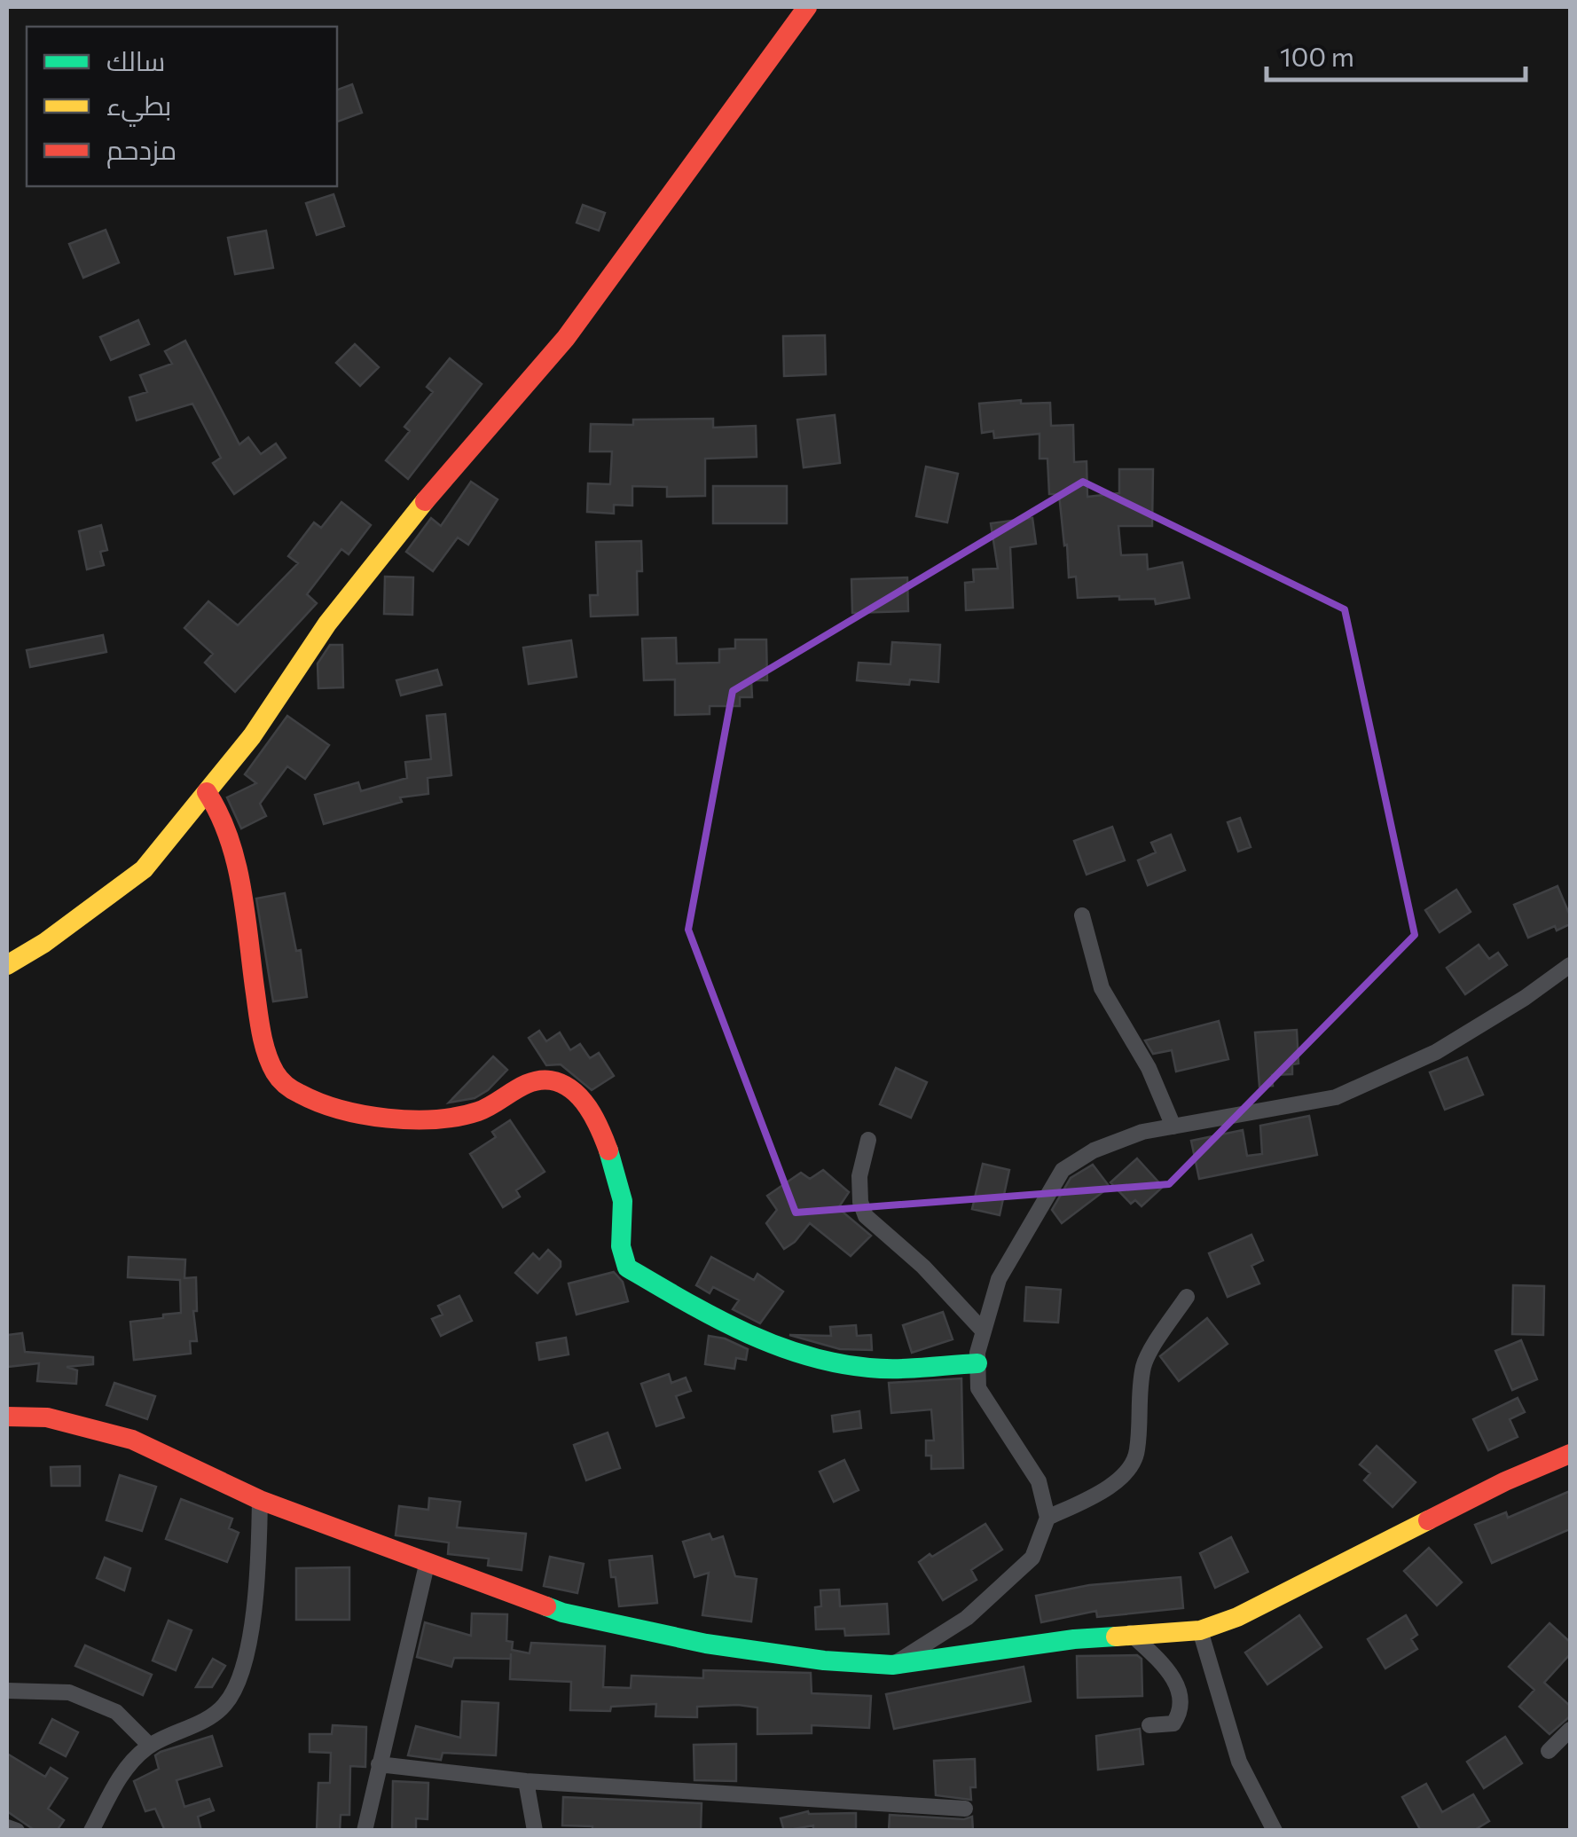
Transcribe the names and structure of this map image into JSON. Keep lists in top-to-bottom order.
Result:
{
  "legend": ["سالك", "بطيء", "مزدحم"],
  "scale_bar": "100 m"
}
